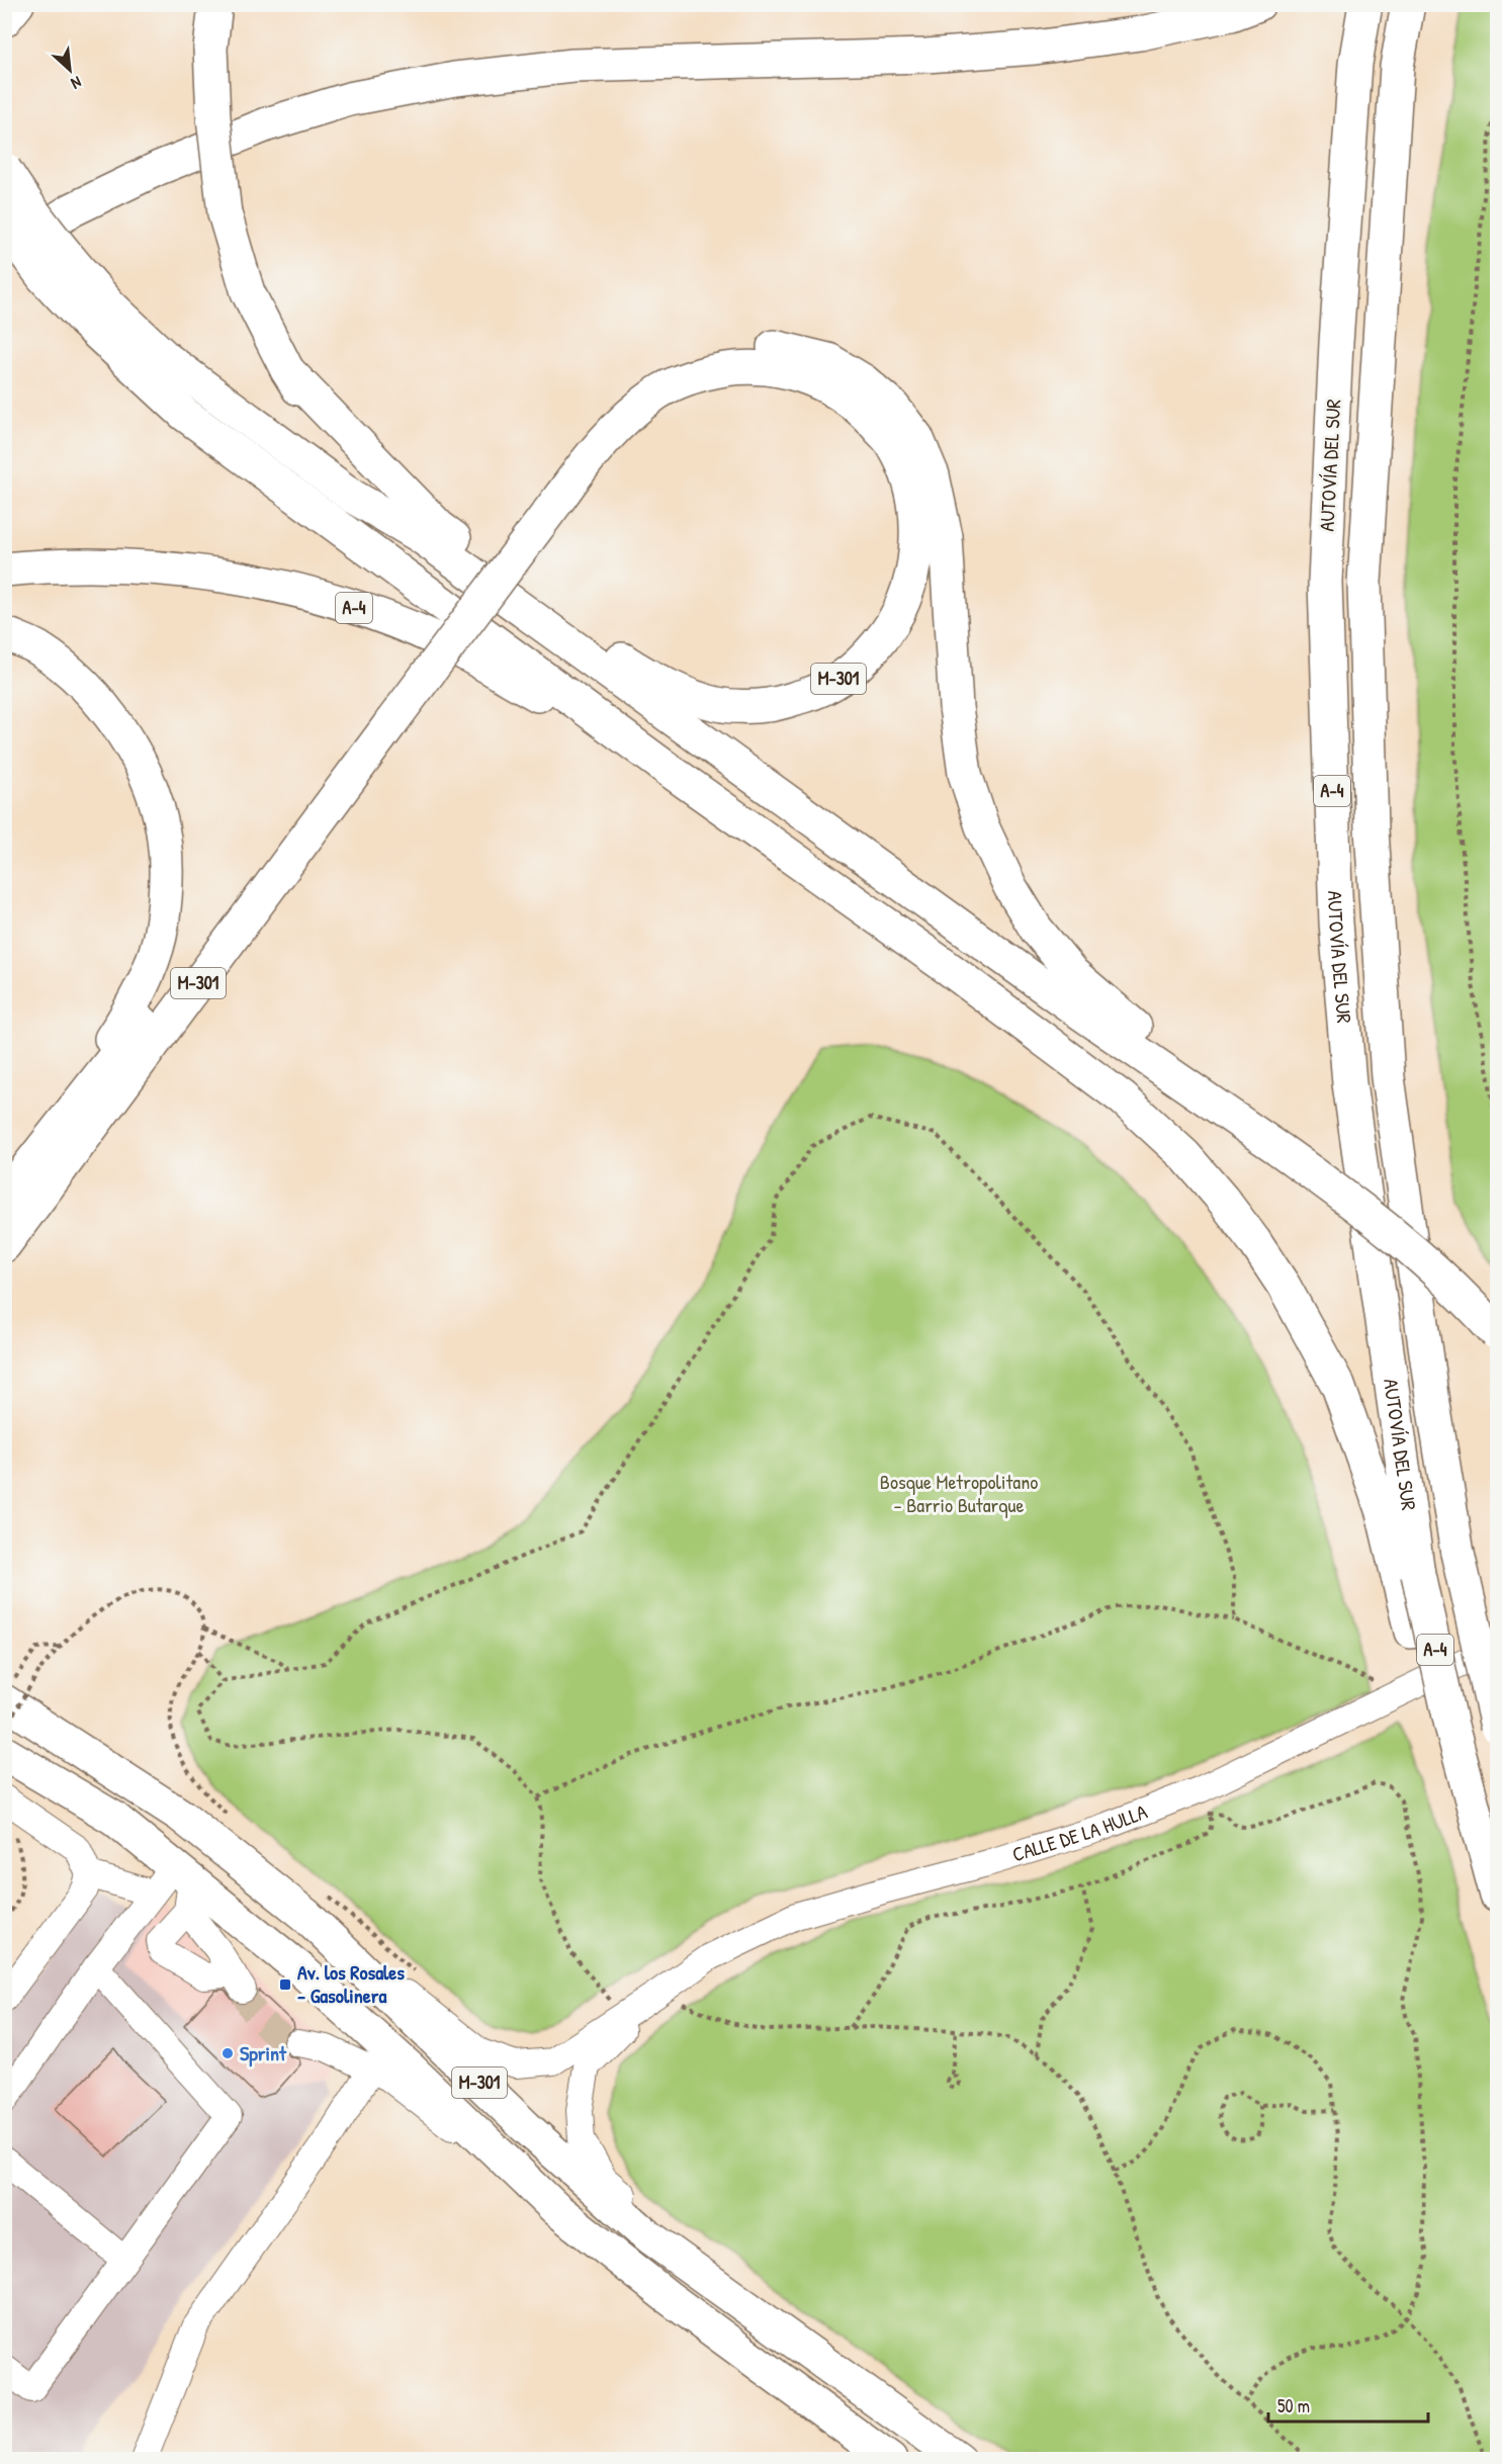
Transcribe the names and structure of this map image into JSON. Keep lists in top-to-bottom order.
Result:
{
  "streets": {
    "highway": ["AUTOVÍA DEL SUR", "A-4", "M-301"],
    "street": ["CALLE DE LA HULLA"]
  },
  "parks": ["Bosque Metropolitano - Barrio Butarque"],
  "places": {
    "transit": ["Av. los Rosales - Gasolinera"],
    "other": ["Sprint"]
  },
  "scale_bar": "50 m",
  "north": "bottom right"
}
